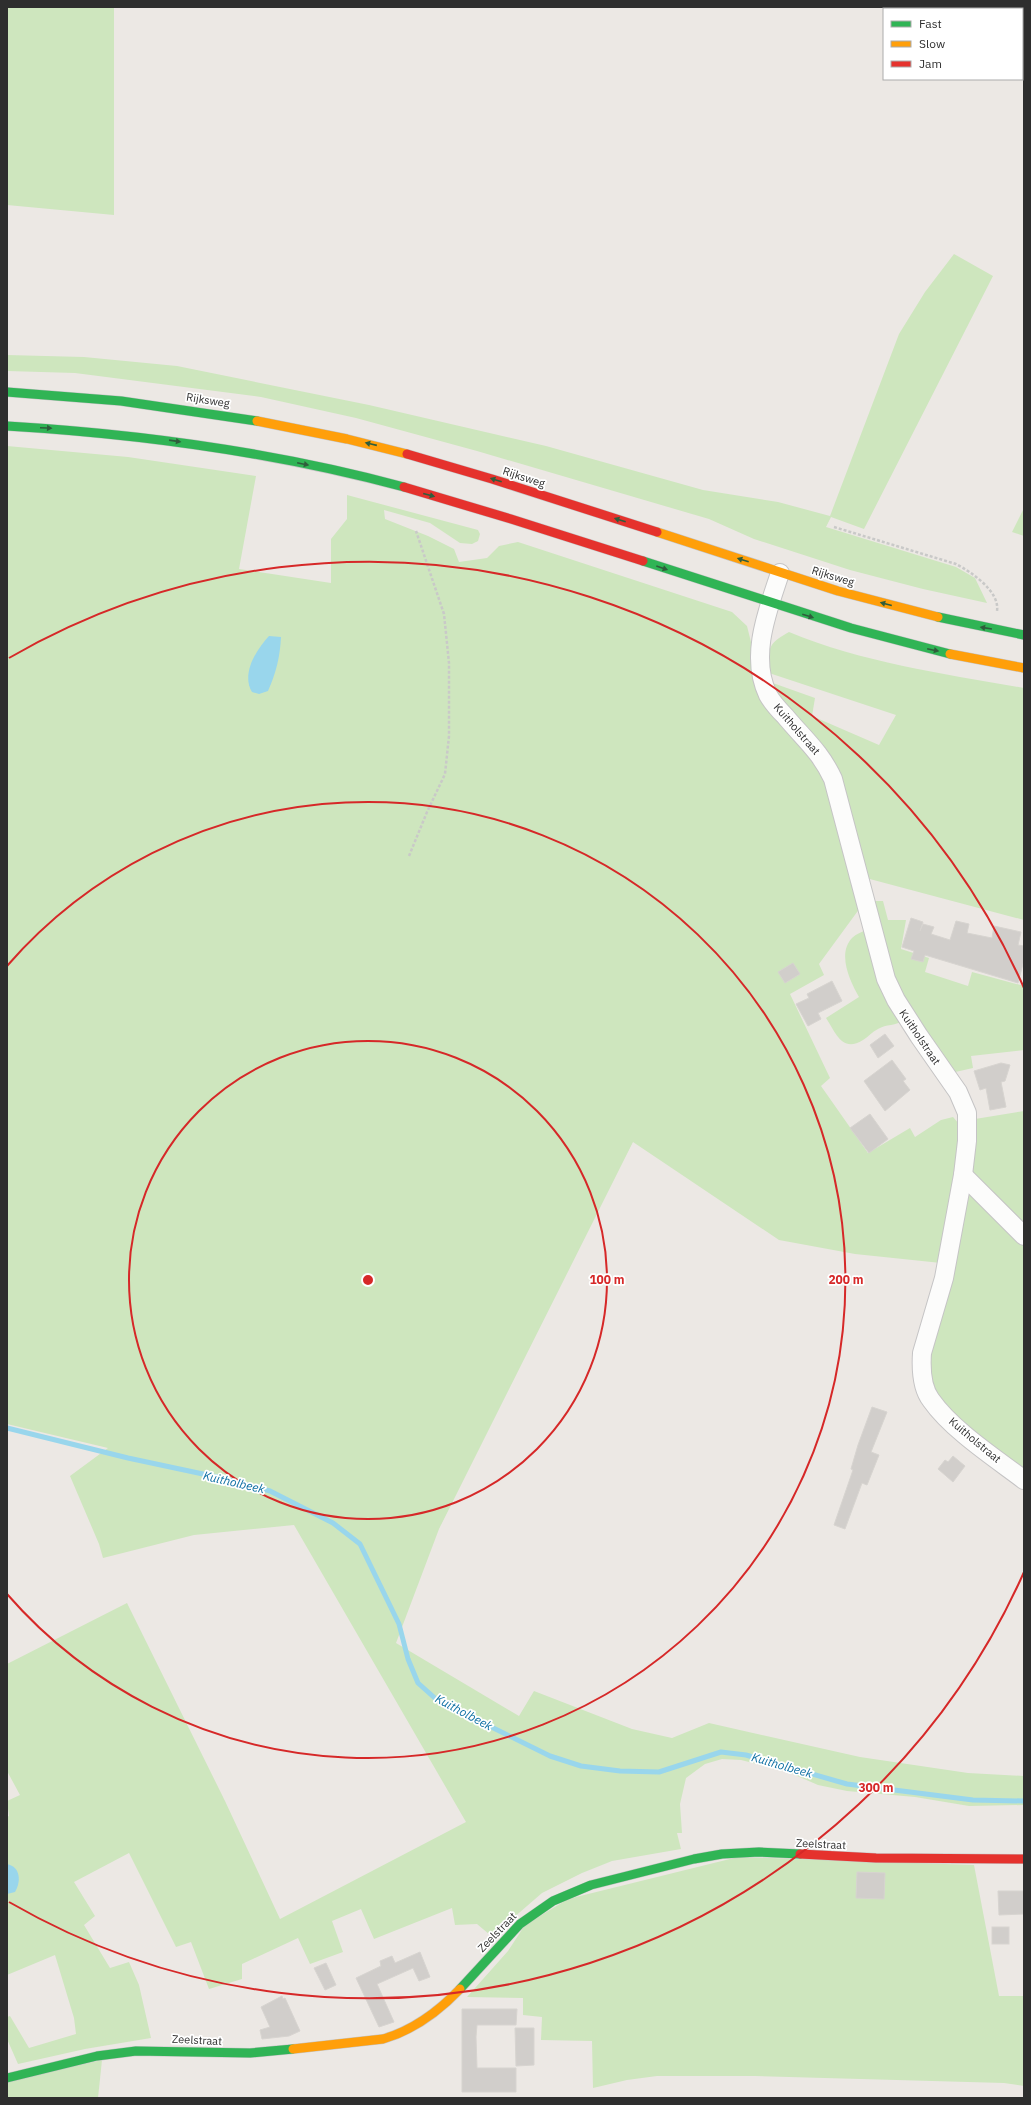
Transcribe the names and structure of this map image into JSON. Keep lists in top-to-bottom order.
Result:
{
  "streets": {
    "main road": ["Rijksweg", "Zeelstraat"],
    "street": ["Kuitholstraat"]
  },
  "crossings": [
    ["Rijksweg", "Kuitholstraat"]
  ],
  "water": ["Kuitholbeek"],
  "legend": ["Fast", "Slow", "Jam"],
  "rings": ["100 m", "200 m", "300 m"]
}
